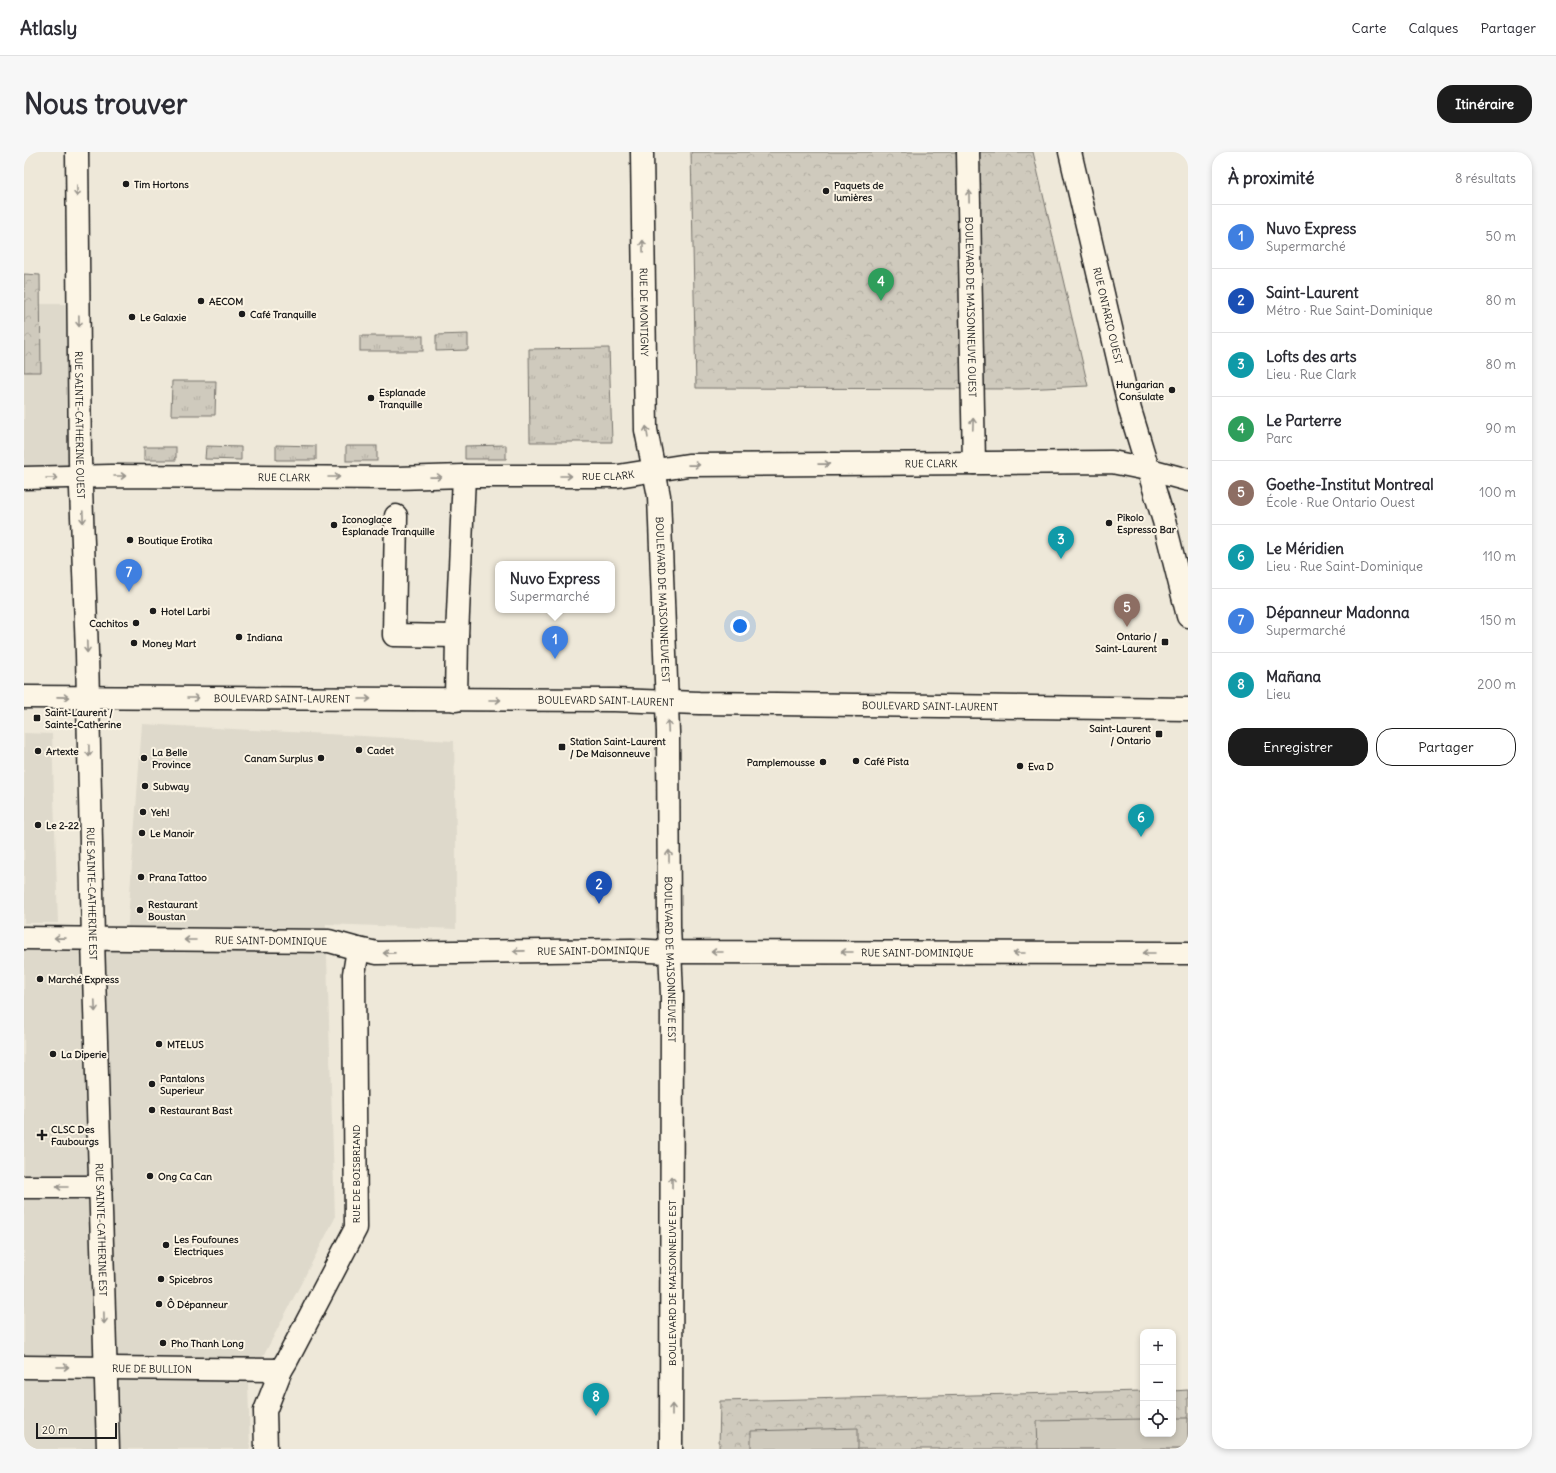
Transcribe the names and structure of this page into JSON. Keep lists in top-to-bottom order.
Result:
{
  "streets": {
    "street": [
      "BOULEVARD DE MAISONNEUVE OUEST",
      "RUE DE MONTIGNY",
      "RUE ONTARIO OUEST",
      "RUE SAINTE-CATHERINE OUEST",
      "RUE CLARK",
      "BOULEVARD DE MAISONNEUVE EST",
      "BOULEVARD SAINT-LAURENT",
      "RUE SAINTE-CATHERINE EST",
      "RUE SAINT-DOMINIQUE",
      "RUE DE BOISBRIAND",
      "RUE DE BULLION"
    ]
  },
  "crossings": [
    ["BOULEVARD DE MAISONNEUVE OUEST", "RUE CLARK"],
    ["RUE DE MONTIGNY", "RUE CLARK"],
    ["RUE DE MONTIGNY", "BOULEVARD DE MAISONNEUVE EST"],
    ["RUE ONTARIO OUEST", "RUE CLARK"],
    ["RUE SAINTE-CATHERINE OUEST", "RUE CLARK"],
    ["RUE SAINTE-CATHERINE OUEST", "BOULEVARD SAINT-LAURENT"],
    ["RUE SAINTE-CATHERINE OUEST", "RUE SAINTE-CATHERINE EST"],
    ["RUE CLARK", "BOULEVARD DE MAISONNEUVE EST"],
    ["BOULEVARD DE MAISONNEUVE EST", "BOULEVARD SAINT-LAURENT"],
    ["BOULEVARD DE MAISONNEUVE EST", "RUE SAINT-DOMINIQUE"],
    ["BOULEVARD SAINT-LAURENT", "RUE SAINTE-CATHERINE EST"],
    ["RUE SAINTE-CATHERINE EST", "RUE SAINT-DOMINIQUE"],
    ["RUE SAINTE-CATHERINE EST", "RUE DE BULLION"],
    ["RUE SAINT-DOMINIQUE", "RUE DE BOISBRIAND"],
    ["RUE DE BOISBRIAND", "RUE DE BULLION"]
  ],
  "one_way": [
    "BOULEVARD DE MAISONNEUVE OUEST",
    "RUE DE MONTIGNY",
    "RUE SAINTE-CATHERINE OUEST",
    "RUE CLARK",
    "BOULEVARD DE MAISONNEUVE EST",
    "BOULEVARD SAINT-LAURENT",
    "RUE SAINTE-CATHERINE EST",
    "RUE SAINT-DOMINIQUE"
  ],
  "places": {
    "other": [
      "Tim Hortons",
      "Paquets de lumières",
      "AECOM",
      "Café Tranquille",
      "Le Galaxie",
      "Hungarian Consulate",
      "Esplanade Tranquille",
      "Pikolo Espresso Bar",
      "Iconoglace Esplanade Tranquille",
      "Boutique Erotika",
      "Hotel Larbi",
      "Cachitos",
      "Indiana",
      "Money Mart",
      "Cadet",
      "Artexte",
      "La Belle Province",
      "Canam Surplus",
      "Café Pista",
      "Pamplemousse",
      "Eva D",
      "Subway",
      "Yeh!",
      "Le 2-22",
      "Le Manoir",
      "Prana Tattoo",
      "Restaurant Boustan",
      "Marché Express",
      "MTELUS",
      "La Diperie",
      "Pantalons Superieur",
      "Restaurant Bast",
      "Ong Ca Can",
      "Les Foufounes Electriques",
      "Spicebros",
      "Ô Dépanneur",
      "Pho Thanh Long"
    ],
    "transit": [
      "Ontario / Saint-Laurent",
      "Saint-Laurent / Sainte-Catherine",
      "Saint-Laurent / Ontario",
      "Station Saint-Laurent / De Maisonneuve"
    ],
    "health": ["CLSC Des Faubourgs"]
  },
  "scale_bar": "20 m",
  "page": {
    "header": "Atlasly",
    "nav": ["Carte", "Calques", "Partager"],
    "buttons": [
      "Itinéraire",
      ["Enregistrer", "Partager"]
    ],
    "title": "Nous trouver",
    "heading": ["À proximité", "8 résultats"],
    "list": [
      {
        "mark": "1",
        "name": "Nuvo Express",
        "note": "Supermarché",
        "value": "50 m"
      },
      {
        "mark": "2",
        "name": "Saint-Laurent",
        "note": "Métro · Rue Saint-Dominique",
        "value": "80 m"
      },
      {
        "mark": "3",
        "name": "Lofts des arts",
        "note": "Lieu · Rue Clark",
        "value": "80 m"
      },
      {
        "mark": "4",
        "name": "Le Parterre",
        "note": "Parc",
        "value": "90 m"
      },
      {
        "mark": "5",
        "name": "Goethe-Institut Montreal",
        "note": "École · Rue Ontario Ouest",
        "value": "100 m"
      },
      {
        "mark": "6",
        "name": "Le Méridien",
        "note": "Lieu · Rue Saint-Dominique",
        "value": "110 m"
      },
      {
        "mark": "7",
        "name": "Dépanneur Madonna",
        "note": "Supermarché",
        "value": "150 m"
      },
      {
        "mark": "8",
        "name": "Mañana",
        "note": "Lieu",
        "value": "200 m"
      }
    ],
    "pins": [
      "4",
      "3",
      "7",
      "5",
      "1",
      "6",
      "2",
      "8"
    ],
    "popup": ["Nuvo Express", "Supermarché"],
    "map_buttons": ["+", "−"],
    "scale": "20 m"
  }
}
